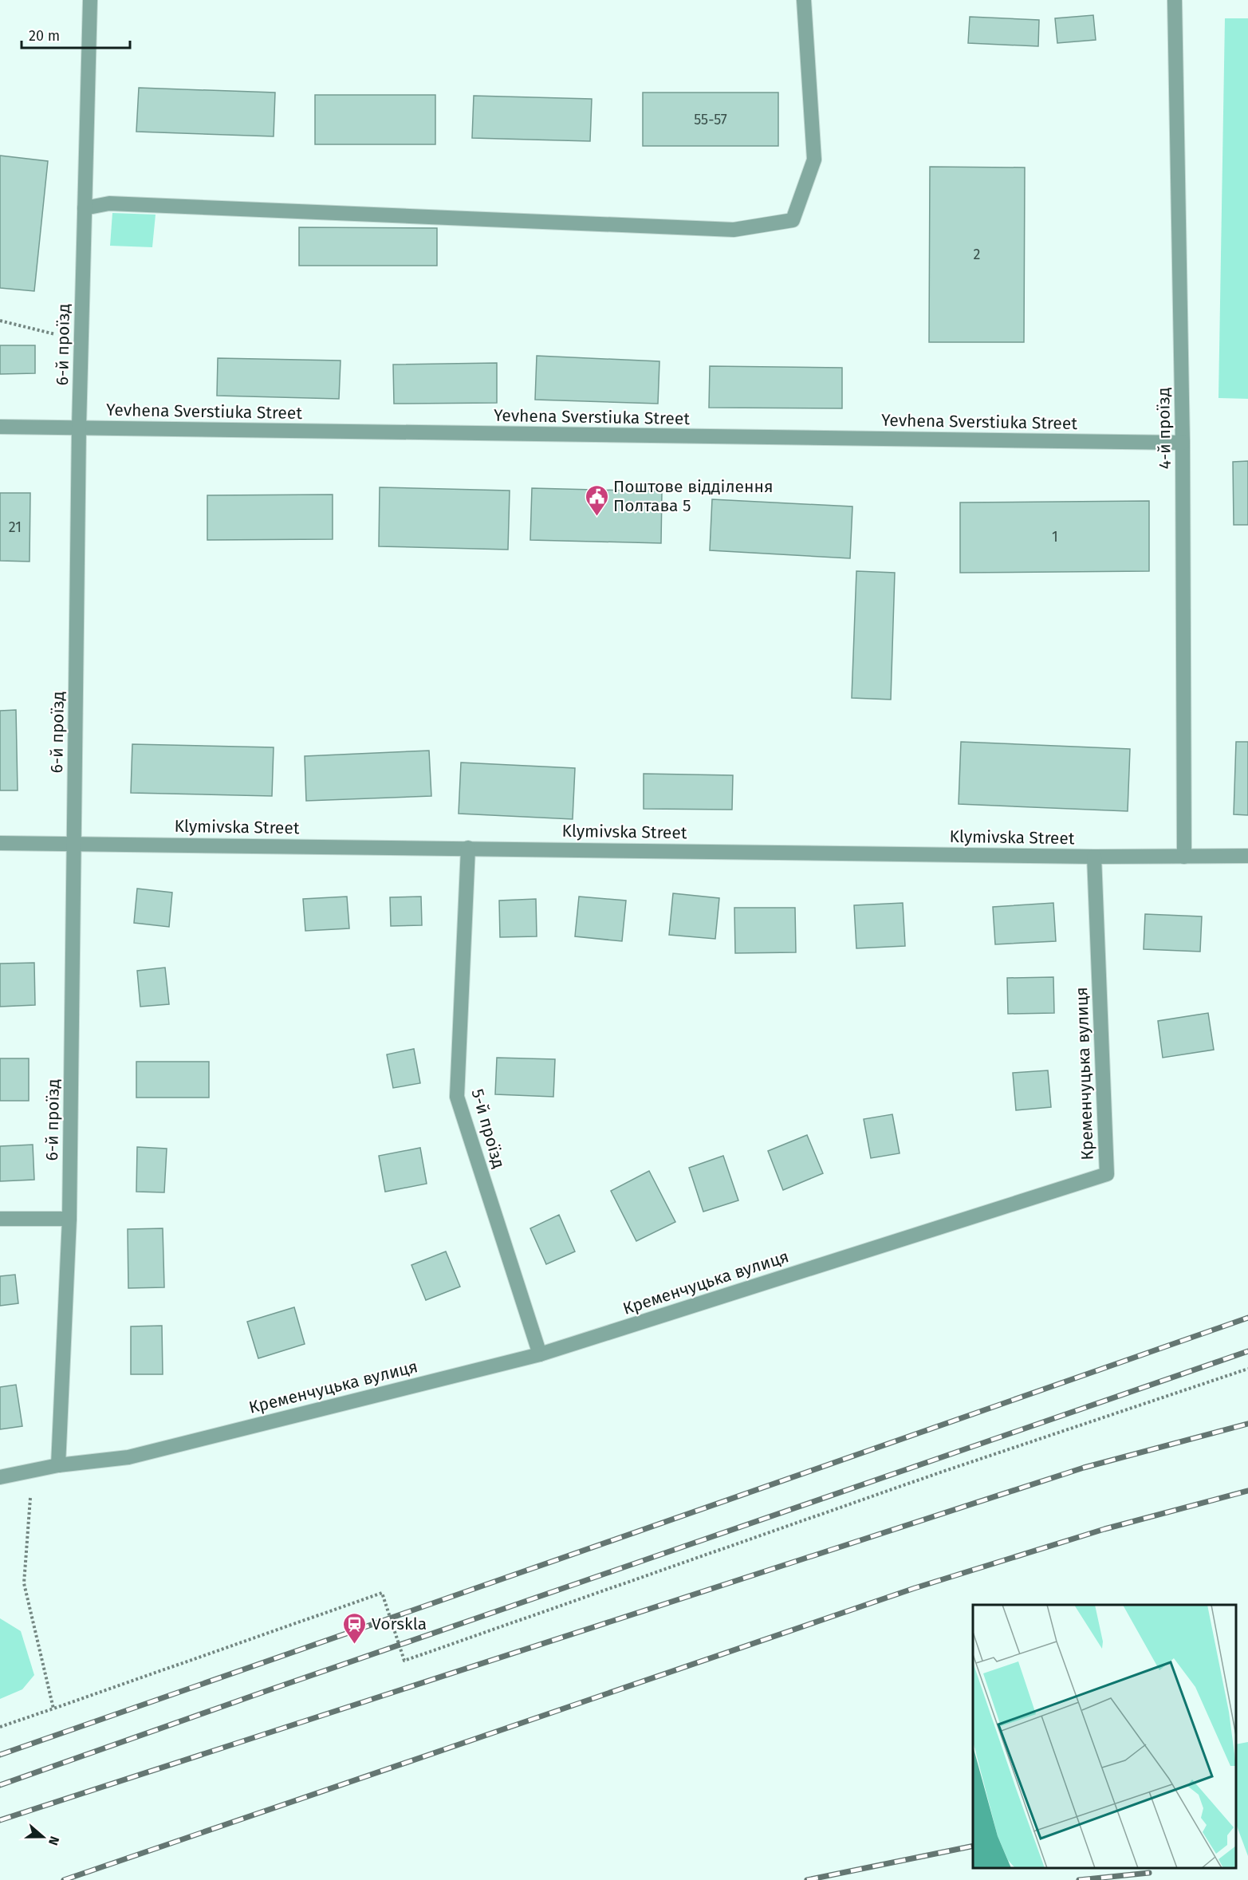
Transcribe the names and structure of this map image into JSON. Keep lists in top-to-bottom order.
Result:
{
  "streets": {
    "street": [
      "6-й проїзд",
      "Yevhena Sverstiuka Street",
      "4-й проїзд",
      "Klymivska Street",
      "Кременчуцька вулиця",
      "5-й проїзд"
    ]
  },
  "crossings": [
    ["6-й проїзд", "Yevhena Sverstiuka Street"],
    ["6-й проїзд", "Klymivska Street"],
    ["6-й проїзд", "Кременчуцька вулиця"],
    ["Yevhena Sverstiuka Street", "4-й проїзд"],
    ["4-й проїзд", "Klymivska Street"],
    ["Klymivska Street", "Кременчуцька вулиця"],
    ["Klymivska Street", "5-й проїзд"],
    ["Кременчуцька вулиця", "5-й проїзд"]
  ],
  "places": {
    "public building": ["Поштове відділення Полтава 5"],
    "station": ["Vorskla"]
  },
  "house_numbers": [
    "55-57",
    "2",
    "21",
    "1"
  ],
  "scale_bar": "20 m",
  "north": "right"
}
